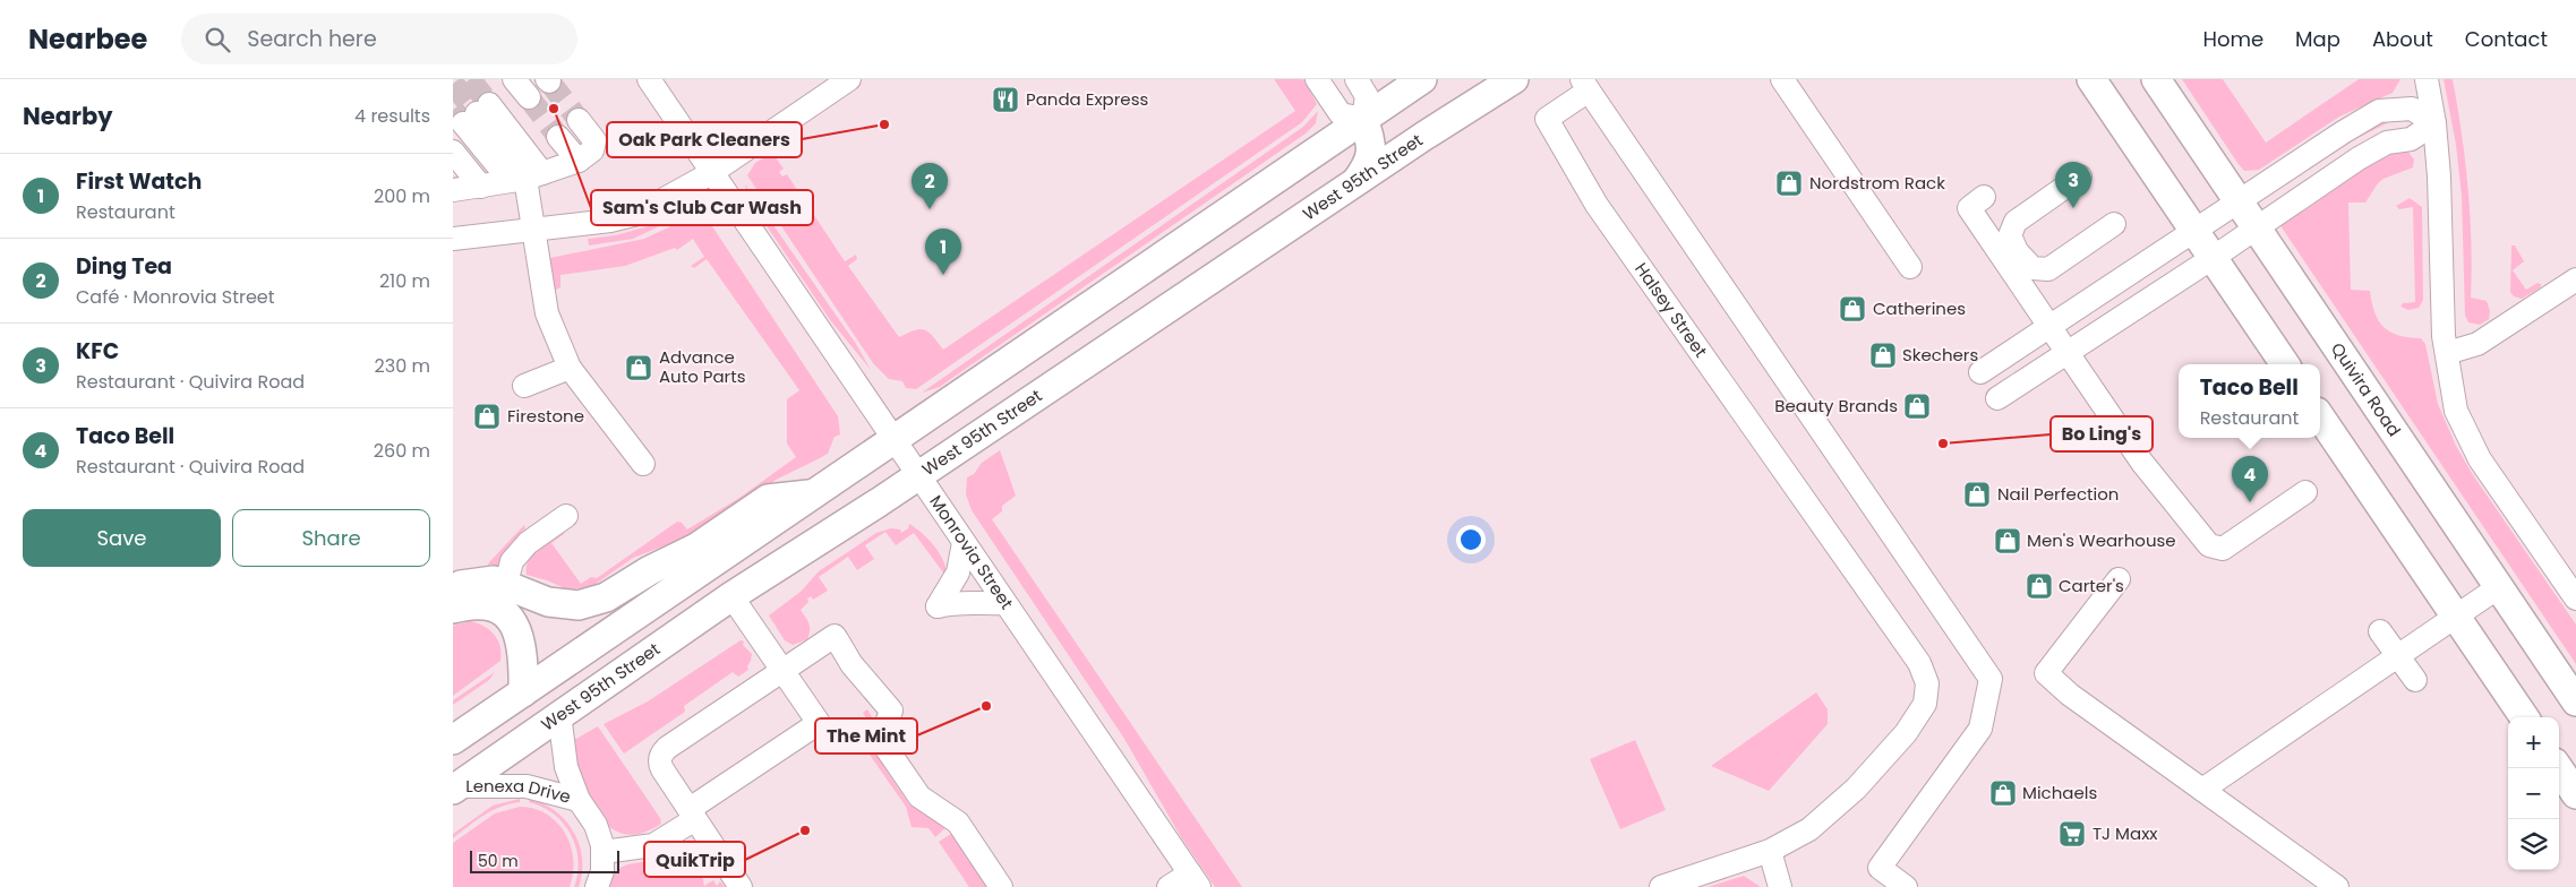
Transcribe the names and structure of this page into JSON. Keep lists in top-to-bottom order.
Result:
{
  "streets": {
    "main road": ["West 95th Street", "Quivira Road"],
    "street": ["Halsey Street", "Monrovia Street", "Lenexa Drive"]
  },
  "crossings": [
    ["West 95th Street", "Monrovia Street"],
    ["West 95th Street", "Lenexa Drive"]
  ],
  "places": {
    "restaurant": ["Panda Express"],
    "other": [
      "Sam's Club Car Wash",
      "Oak Park Cleaners",
      "Bo Ling's",
      "The Mint",
      "QuikTrip"
    ],
    "shop": [
      "Nordstrom Rack",
      "Catherines",
      "Skechers",
      "Advance Auto Parts",
      "Beauty Brands",
      "Firestone",
      "Nail Perfection",
      "Men's Wearhouse",
      "Carter's",
      "Michaels"
    ],
    "supermarket": ["TJ Maxx"]
  },
  "scale_bar": "50 m",
  "page": {
    "header": "Nearbee",
    "search": "Search here",
    "nav": [
      "Home",
      "Map",
      "About",
      "Contact"
    ],
    "heading": ["Nearby", "4 results"],
    "list": [
      {
        "mark": "1",
        "name": "First Watch",
        "note": "Restaurant",
        "value": "200 m"
      },
      {
        "mark": "2",
        "name": "Ding Tea",
        "note": "Café · Monrovia Street",
        "value": "210 m"
      },
      {
        "mark": "3",
        "name": "KFC",
        "note": "Restaurant · Quivira Road",
        "value": "230 m"
      },
      {
        "mark": "4",
        "name": "Taco Bell",
        "note": "Restaurant · Quivira Road",
        "value": "260 m"
      }
    ],
    "pins": [
      "3",
      "2",
      "1",
      "4"
    ],
    "popup": ["Taco Bell", "Restaurant"],
    "buttons": ["Save", "Share"],
    "map_buttons": ["+", "−"],
    "scale": "50 m"
  }
}
